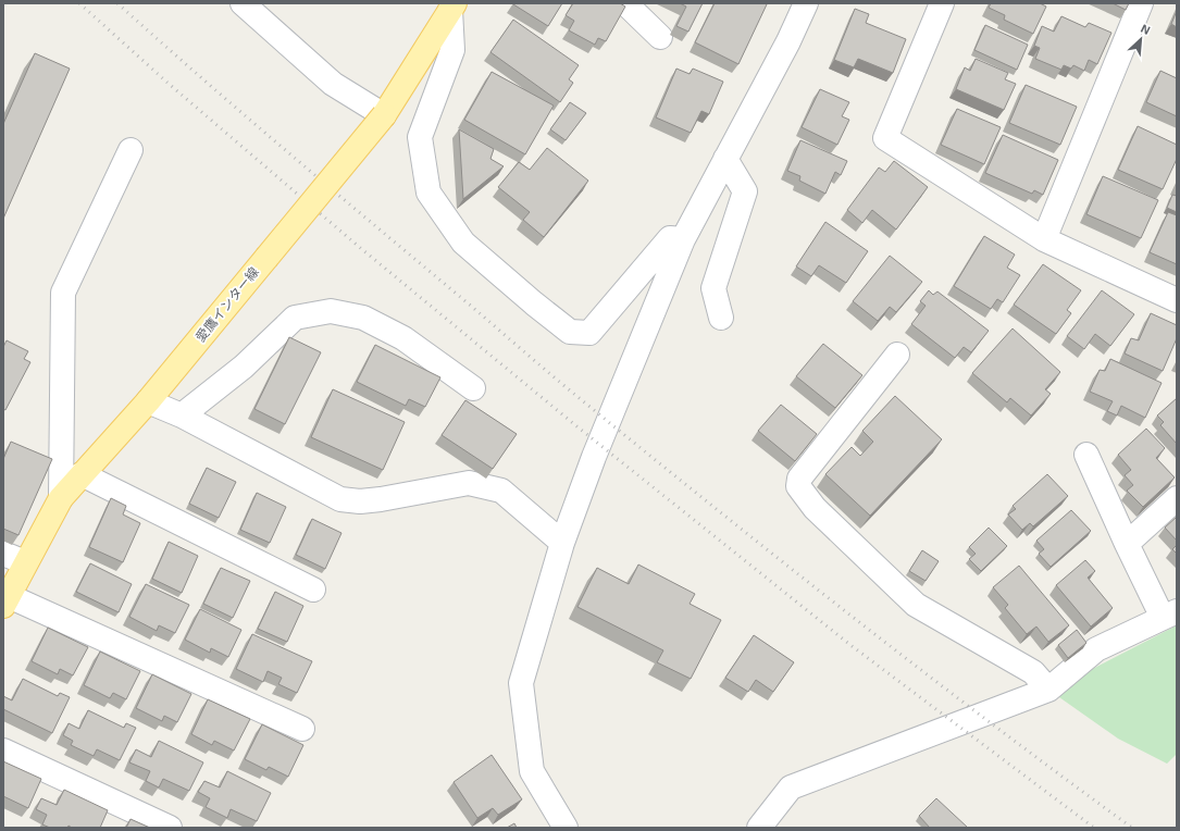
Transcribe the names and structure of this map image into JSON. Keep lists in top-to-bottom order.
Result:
{
  "streets": {
    "main road": ["愛鷹インター線"]
  },
  "north": "top right"
}
